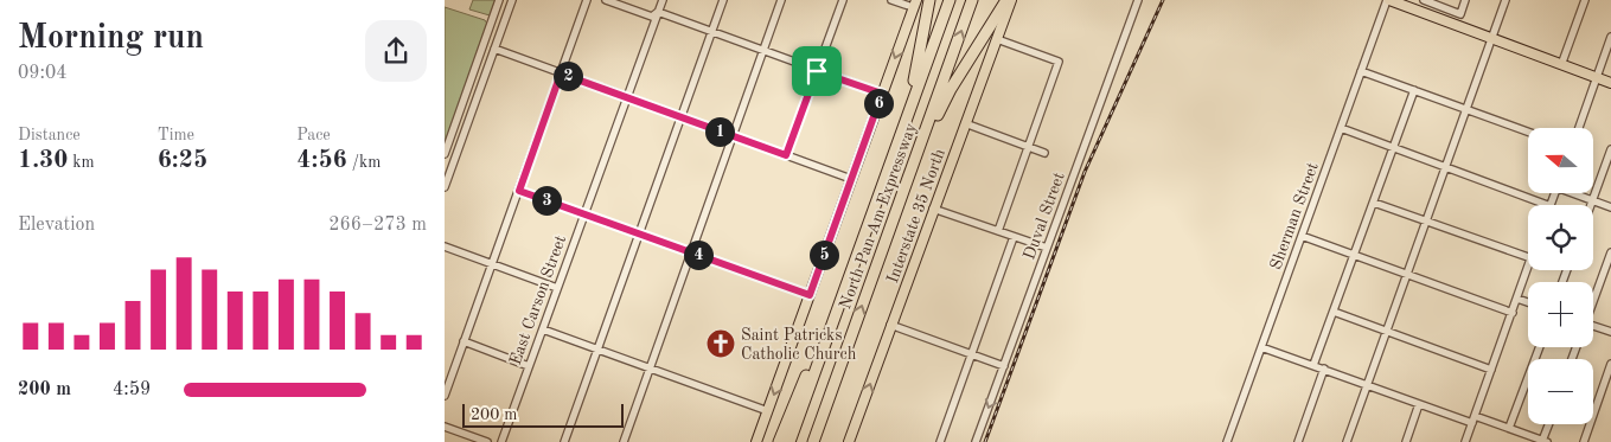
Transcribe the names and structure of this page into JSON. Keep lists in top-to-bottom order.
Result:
{
  "streets": {
    "highway": ["North Pan Am Expressway"],
    "main road": ["Interstate 35 North"],
    "street": ["Duval Street", "Sherman Street", "East Carson Street"]
  },
  "places": {
    "church": ["Saint Patricks Catholic Church"]
  },
  "scale_bar": "200 m",
  "north": "left",
  "page": {
    "heading": ["Morning run", "09:04"],
    "pins": [
      "2",
      "6",
      "1",
      "3",
      "4",
      "5"
    ],
    "stats": [
      ["Distance", "1.30 km"],
      ["Time", "6:25"],
      ["Pace", "4:56 /km"]
    ],
    "map_buttons": ["+", "−"],
    "chart": ["Elevation", "266–273 m"],
    "list": [
      {
        "name": "200 m",
        "note": "4:59"
      }
    ],
    "scale": "200 m"
  }
}
